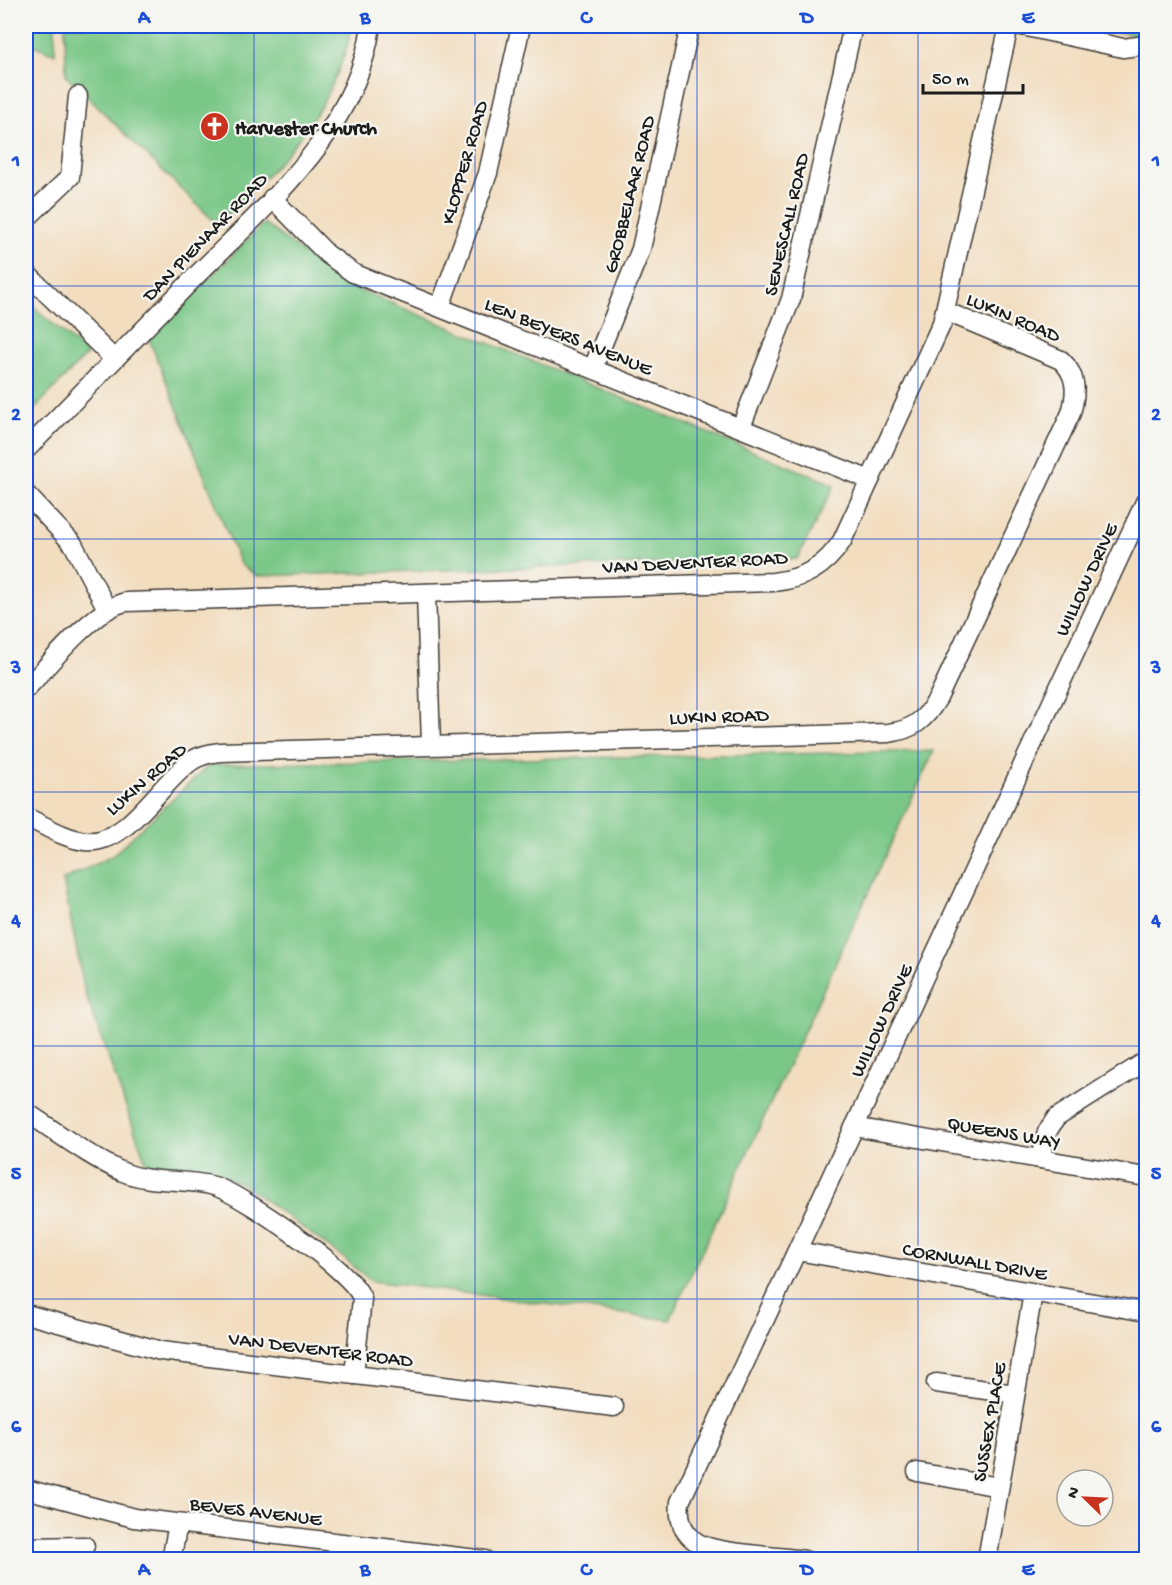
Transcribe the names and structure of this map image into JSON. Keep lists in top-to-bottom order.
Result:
{
  "streets": {
    "street": [
      "KLOPPER ROAD",
      "GROBBELAAR ROAD",
      "SENESCALL ROAD",
      "DAN PIENAAR ROAD",
      "LUKIN ROAD",
      "LEN BEYERS AVENUE",
      "VAN DEVENTER ROAD",
      "WILLOW DRIVE",
      "QUEENS WAY",
      "CORNWALL DRIVE",
      "SUSSEX PLACE",
      "BEVES AVENUE"
    ]
  },
  "crossings": [
    ["KLOPPER ROAD", "LEN BEYERS AVENUE"],
    ["GROBBELAAR ROAD", "LEN BEYERS AVENUE"],
    ["SENESCALL ROAD", "LEN BEYERS AVENUE"],
    ["DAN PIENAAR ROAD", "LEN BEYERS AVENUE"],
    ["LUKIN ROAD", "VAN DEVENTER ROAD"],
    ["LEN BEYERS AVENUE", "VAN DEVENTER ROAD"],
    ["WILLOW DRIVE", "QUEENS WAY"],
    ["WILLOW DRIVE", "CORNWALL DRIVE"],
    ["CORNWALL DRIVE", "SUSSEX PLACE"]
  ],
  "places": {
    "church": ["Harvester Church"]
  },
  "scale_bar": "50 m",
  "north": "top left",
  "grid": {
    "columns": [
      "A",
      "B",
      "C",
      "D",
      "E"
    ],
    "rows": [
      "1",
      "2",
      "3",
      "4",
      "5",
      "6"
    ]
  }
}
